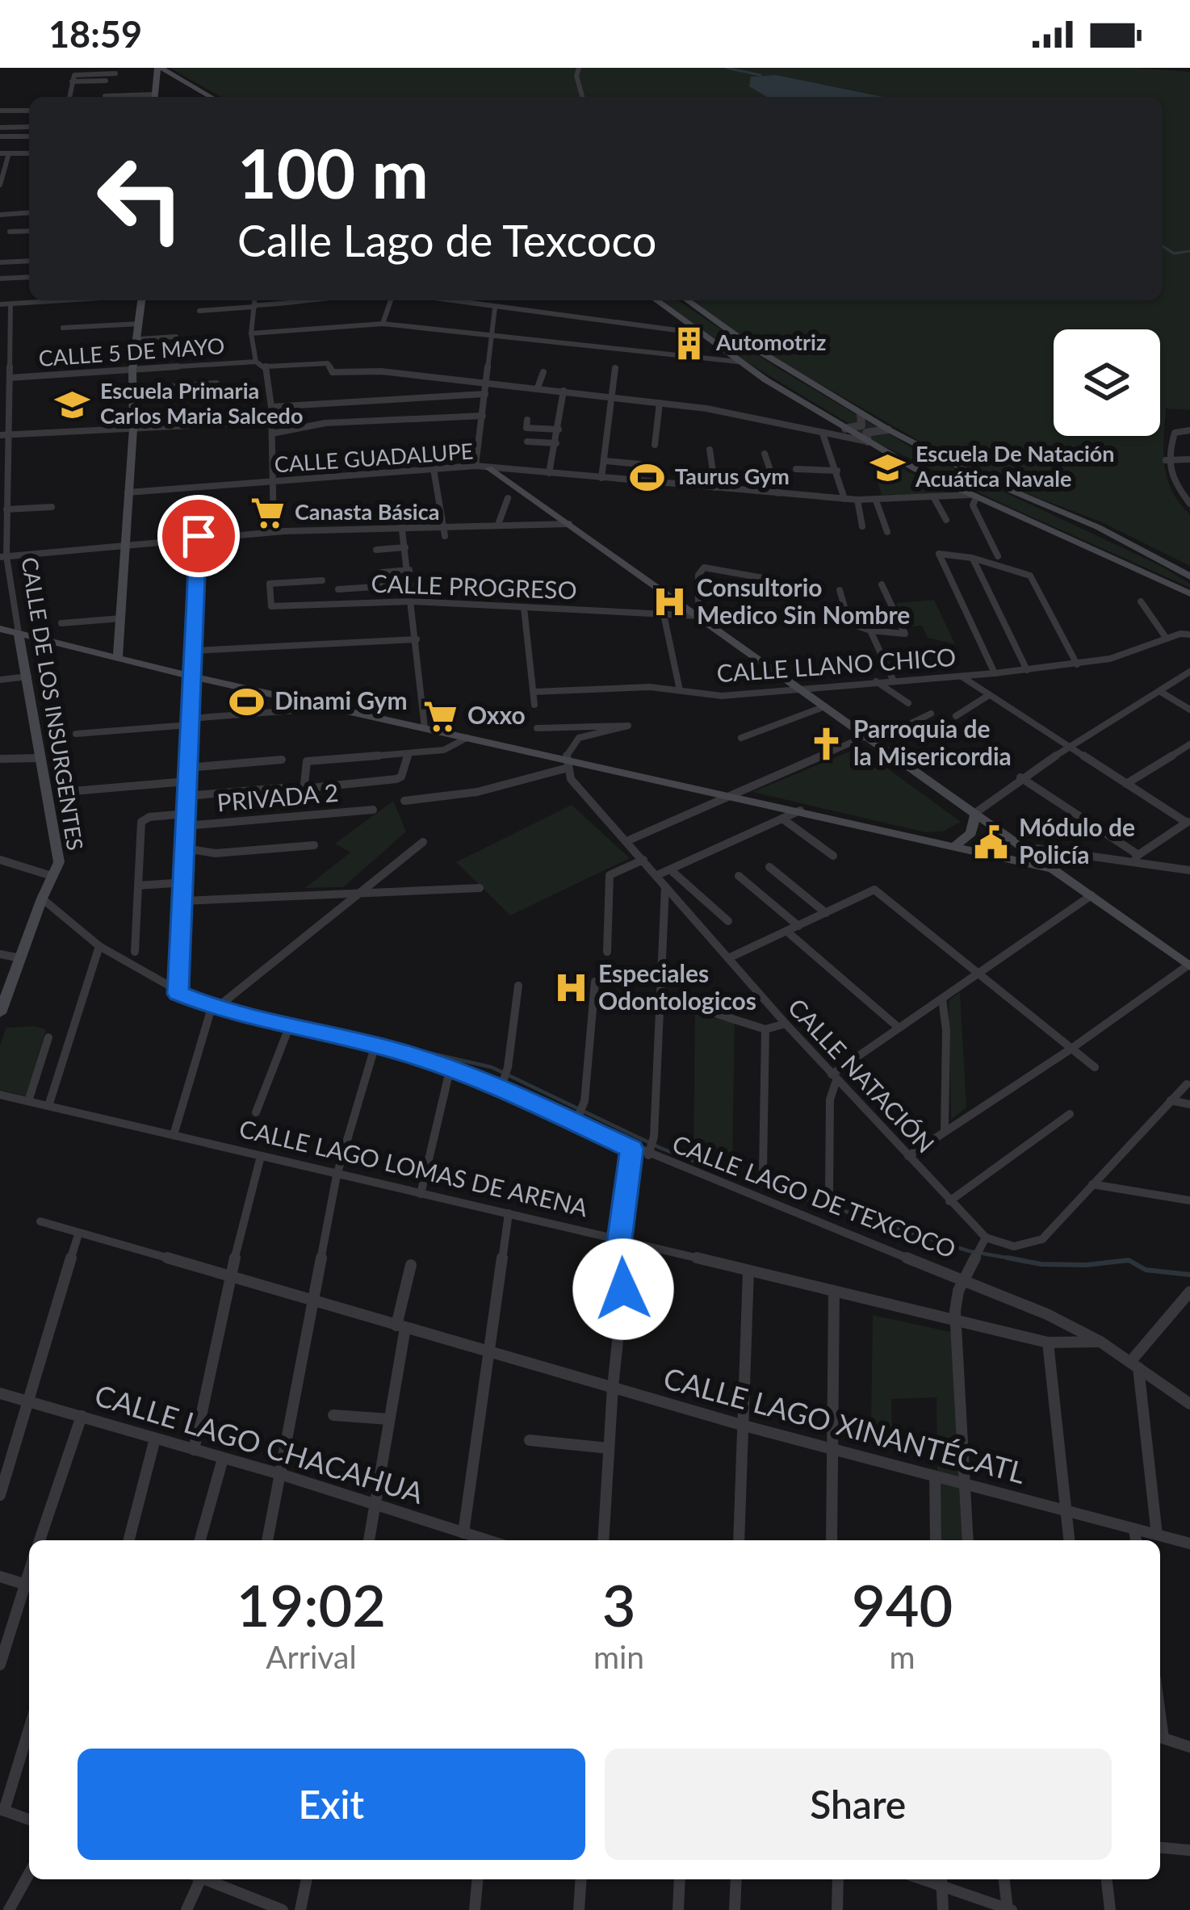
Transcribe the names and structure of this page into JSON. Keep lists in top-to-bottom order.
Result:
{
  "streets": {
    "main road": ["CALLE DE LOS INSURGENTES"],
    "street": [
      "CALLE 5 DE MAYO",
      "CALLE GUADALUPE",
      "CALLE PROGRESO",
      "CALLE LLANO CHICO",
      "PRIVADA 2",
      "CALLE NATACIÓN",
      "CALLE LAGO LOMAS DE ARENA",
      "CALLE LAGO DE TEXCOCO",
      "CALLE LAGO XINANTÉCATL",
      "CALLE LAGO CHACAHUA"
    ]
  },
  "crossings": [
    ["CALLE 5 DE MAYO", "CALLE DE LOS INSURGENTES"],
    ["CALLE LAGO LOMAS DE ARENA", "CALLE LAGO DE TEXCOCO"]
  ],
  "places": {
    "building": ["Automotriz"],
    "school or university": ["Escuela Primaria Carlos Maria Salcedo", "Escuela De Natación Acuática Navale"],
    "sports": ["Taurus Gym", "Dinami Gym"],
    "supermarket": ["Canasta Básica", "Oxxo"],
    "hospital": ["Consultorio Medico Sin Nombre", "Especiales Odontologicos"],
    "church": ["Parroquia de la Misericordia"],
    "public building": ["Módulo de Policía"]
  },
  "page": {
    "status": "18:59",
    "turn": ["100 m", "Calle Lago de Texcoco"],
    "eta": [
      "19:02",
      "Arrival",
      "3",
      "min",
      "940",
      "m"
    ],
    "buttons": ["Exit", "Share"]
  }
}
